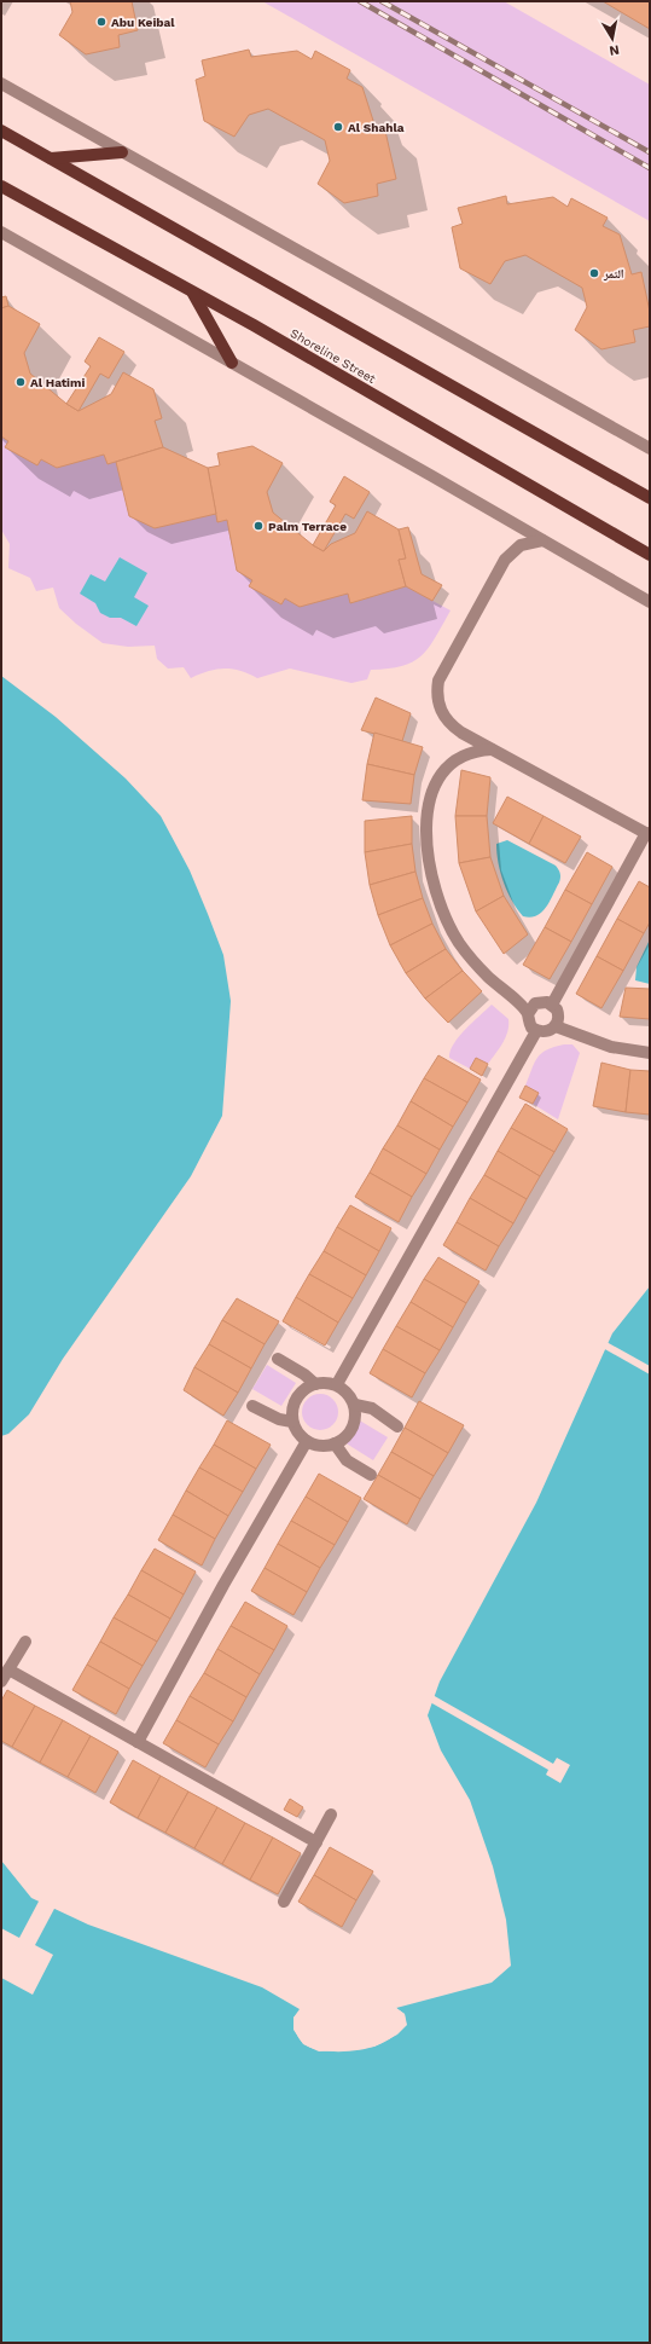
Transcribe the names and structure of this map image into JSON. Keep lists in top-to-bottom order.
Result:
{
  "streets": {
    "main road": ["Shoreline Street"]
  },
  "places": [
    "Abu Keibal",
    "Al Shahla",
    "التمر",
    "Al Hatimi",
    "Palm Terrace"
  ],
  "north": "bottom"
}
